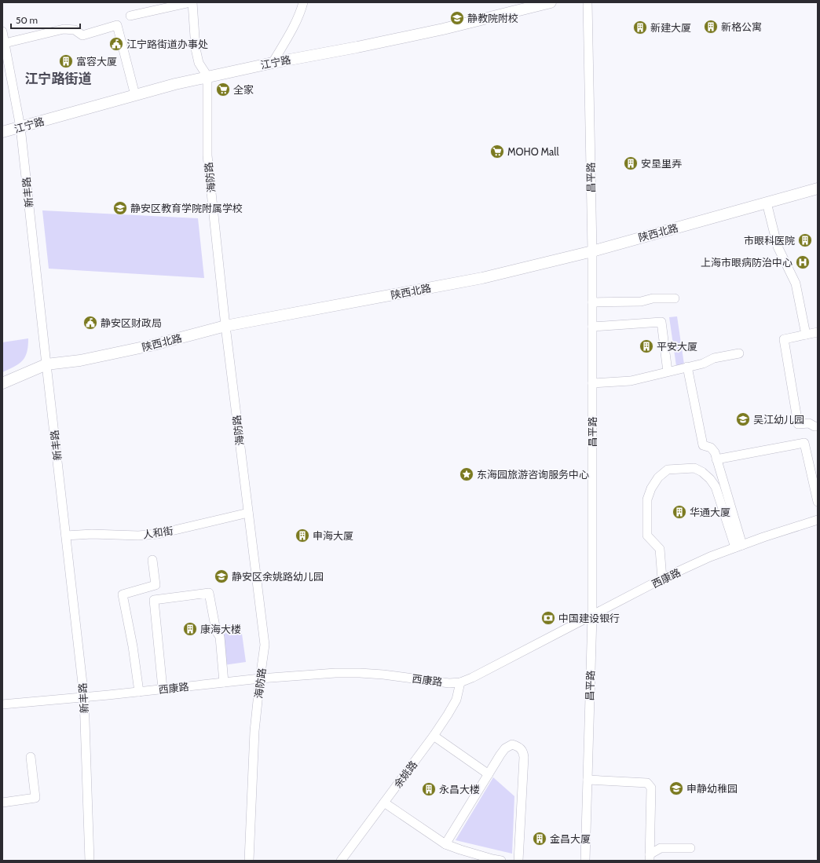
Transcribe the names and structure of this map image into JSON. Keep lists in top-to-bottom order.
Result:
{
  "streets": {
    "main road": ["江宁路", "陕西北路"],
    "street": [
      "海防路",
      "昌平路",
      "新丰路",
      "人和街",
      "西康路",
      "余姚路"
    ]
  },
  "crossings": [
    ["江宁路", "海防路"],
    ["江宁路", "新丰路"],
    ["海防路", "陕西北路"],
    ["海防路", "人和街"],
    ["海防路", "西康路"],
    ["昌平路", "陕西北路"],
    ["昌平路", "西康路"],
    ["新丰路", "陕西北路"],
    ["新丰路", "人和街"],
    ["新丰路", "西康路"],
    ["西康路", "余姚路"]
  ],
  "districts": ["江宁路街道"],
  "places": {
    "school or university": [
      "静教院附校",
      "静安区教育学院附属学校",
      "吴江幼儿园",
      "静安区余姚路幼儿园",
      "申静幼稚园"
    ],
    "building": [
      "新格公寓",
      "新建大厦",
      "富容大厦",
      "安垦里弄",
      "市眼科医院",
      "平安大厦",
      "华通大厦",
      "申海大厦",
      "康海大楼",
      "永昌大楼",
      "金昌大厦"
    ],
    "public building": ["江宁路街道办事处", "静安区财政局"],
    "supermarket": ["全家", "MOHO Mall"],
    "hospital": ["上海市眼病防治中心"],
    "place": ["东海园旅游咨询服务中心"],
    "bank": ["中国建设银行"]
  },
  "scale_bar": "50 m"
}
